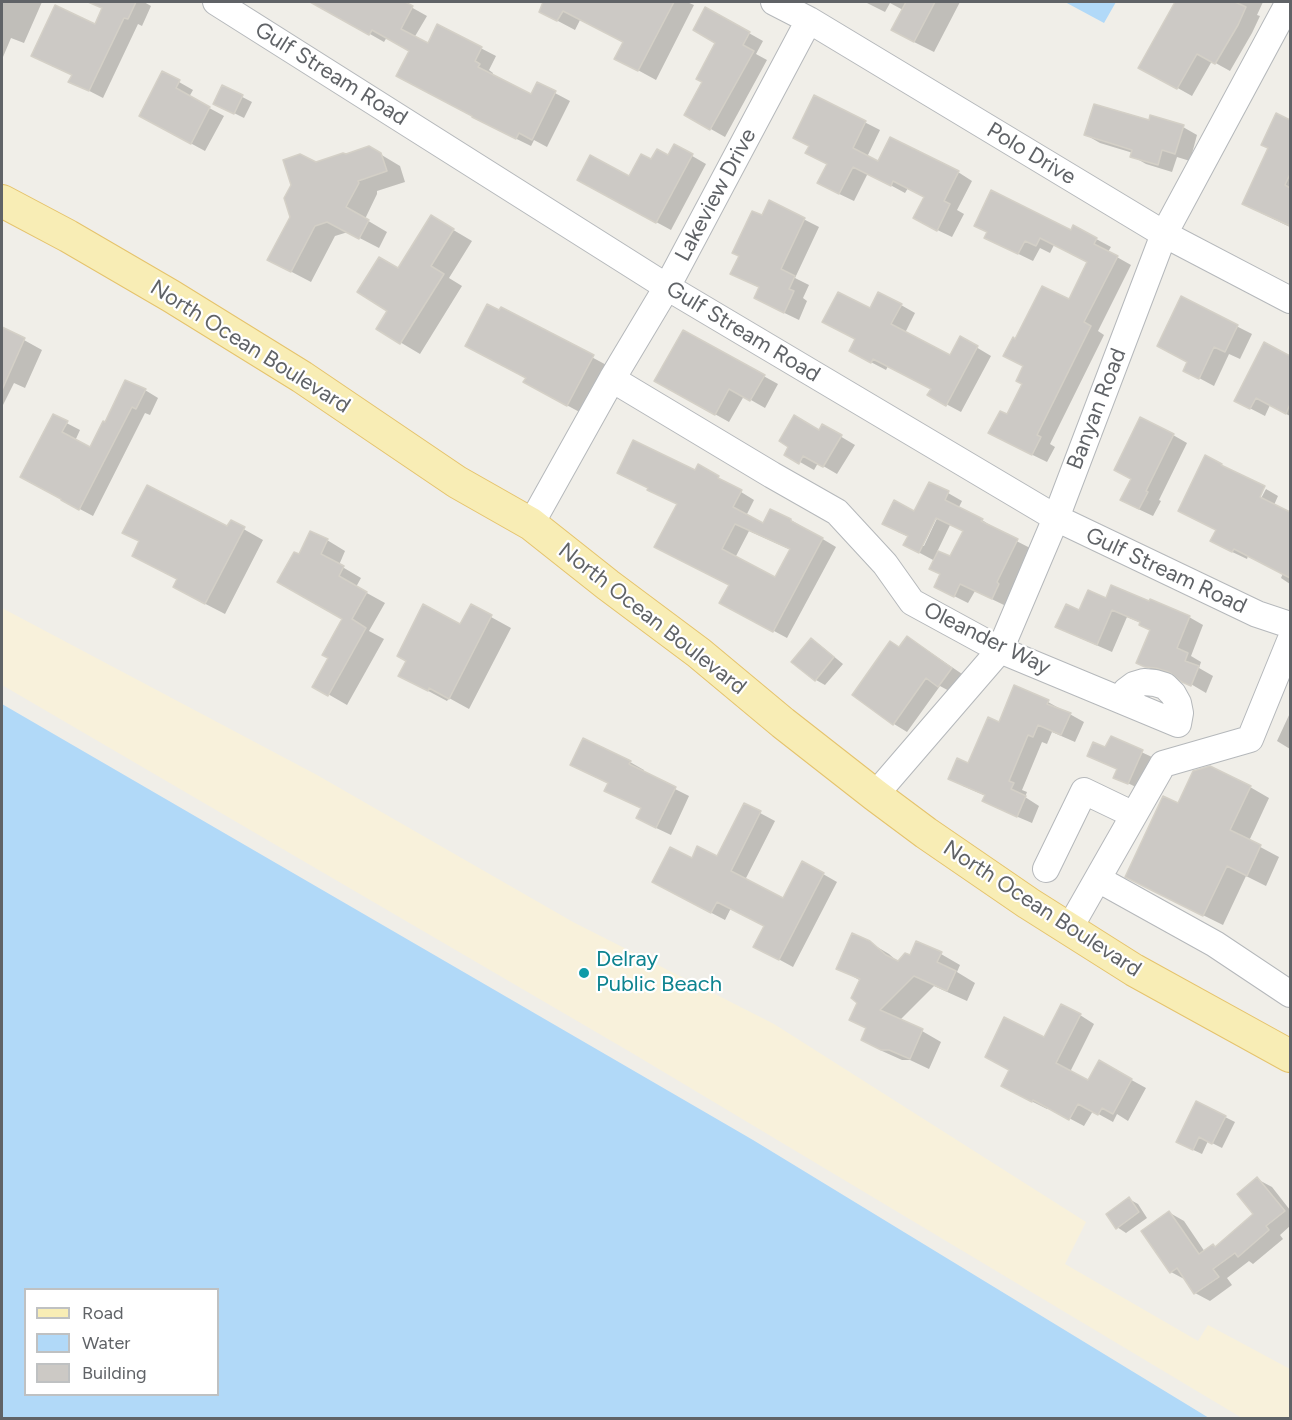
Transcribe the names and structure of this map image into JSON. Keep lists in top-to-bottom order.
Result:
{
  "streets": {
    "main road": ["North Ocean Boulevard"],
    "street": [
      "Gulf Stream Road",
      "Polo Drive",
      "Lakeview Drive",
      "Banyan Road",
      "Oleander Way"
    ]
  },
  "crossings": [
    ["Gulf Stream Road", "Lakeview Drive"],
    ["Gulf Stream Road", "Banyan Road"],
    ["Polo Drive", "Lakeview Drive"],
    ["Polo Drive", "Banyan Road"],
    ["Lakeview Drive", "North Ocean Boulevard"],
    ["Lakeview Drive", "Oleander Way"],
    ["North Ocean Boulevard", "Banyan Road"],
    ["Banyan Road", "Oleander Way"]
  ],
  "places": ["Delray Public Beach"],
  "legend": ["Road", "Water", "Building"]
}
